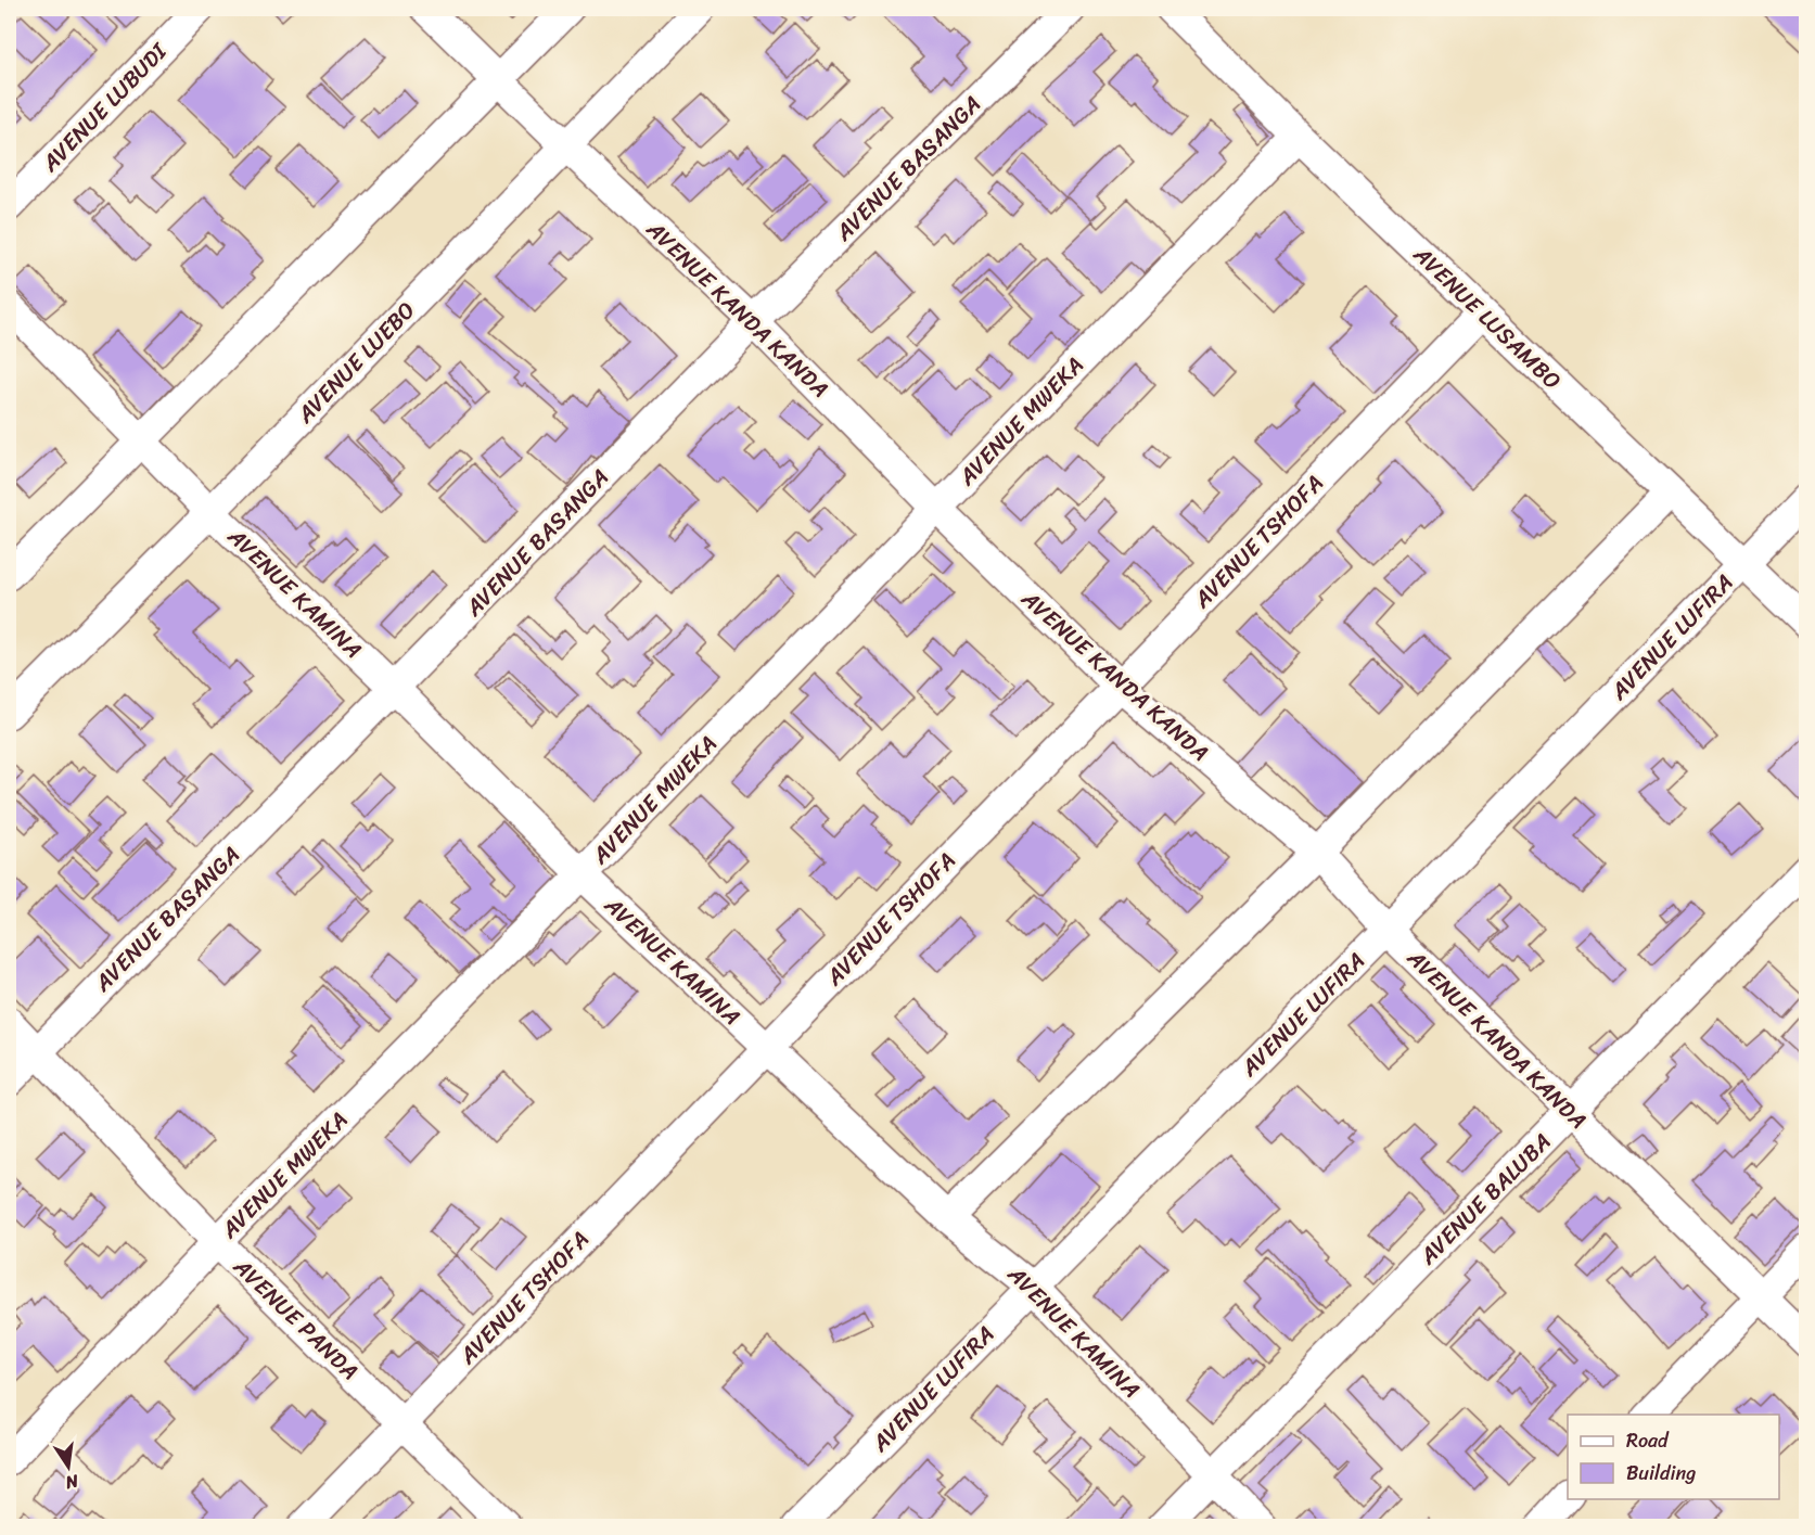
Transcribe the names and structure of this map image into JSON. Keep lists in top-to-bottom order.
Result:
{
  "streets": {
    "street": [
      "AVENUE LUBUDI",
      "AVENUE BASANGA",
      "AVENUE KANDA KANDA",
      "AVENUE LUSAMBO",
      "AVENUE LUEBO",
      "AVENUE MWEKA",
      "AVENUE TSHOFA",
      "AVENUE KAMINA",
      "AVENUE LUFIRA",
      "AVENUE BALUBA",
      "AVENUE PANDA"
    ]
  },
  "crossings": [
    ["AVENUE BASANGA", "AVENUE KANDA KANDA"],
    ["AVENUE BASANGA", "AVENUE KAMINA"],
    ["AVENUE BASANGA", "AVENUE PANDA"],
    ["AVENUE KANDA KANDA", "AVENUE LUEBO"],
    ["AVENUE KANDA KANDA", "AVENUE MWEKA"],
    ["AVENUE KANDA KANDA", "AVENUE TSHOFA"],
    ["AVENUE KANDA KANDA", "AVENUE LUFIRA"],
    ["AVENUE KANDA KANDA", "AVENUE BALUBA"],
    ["AVENUE LUSAMBO", "AVENUE MWEKA"],
    ["AVENUE LUSAMBO", "AVENUE TSHOFA"],
    ["AVENUE LUSAMBO", "AVENUE LUFIRA"],
    ["AVENUE LUEBO", "AVENUE KAMINA"],
    ["AVENUE MWEKA", "AVENUE KAMINA"],
    ["AVENUE MWEKA", "AVENUE PANDA"],
    ["AVENUE TSHOFA", "AVENUE KAMINA"],
    ["AVENUE TSHOFA", "AVENUE PANDA"],
    ["AVENUE KAMINA", "AVENUE LUFIRA"],
    ["AVENUE KAMINA", "AVENUE BALUBA"]
  ],
  "legend": ["Road", "Building"],
  "north": "bottom"
}
